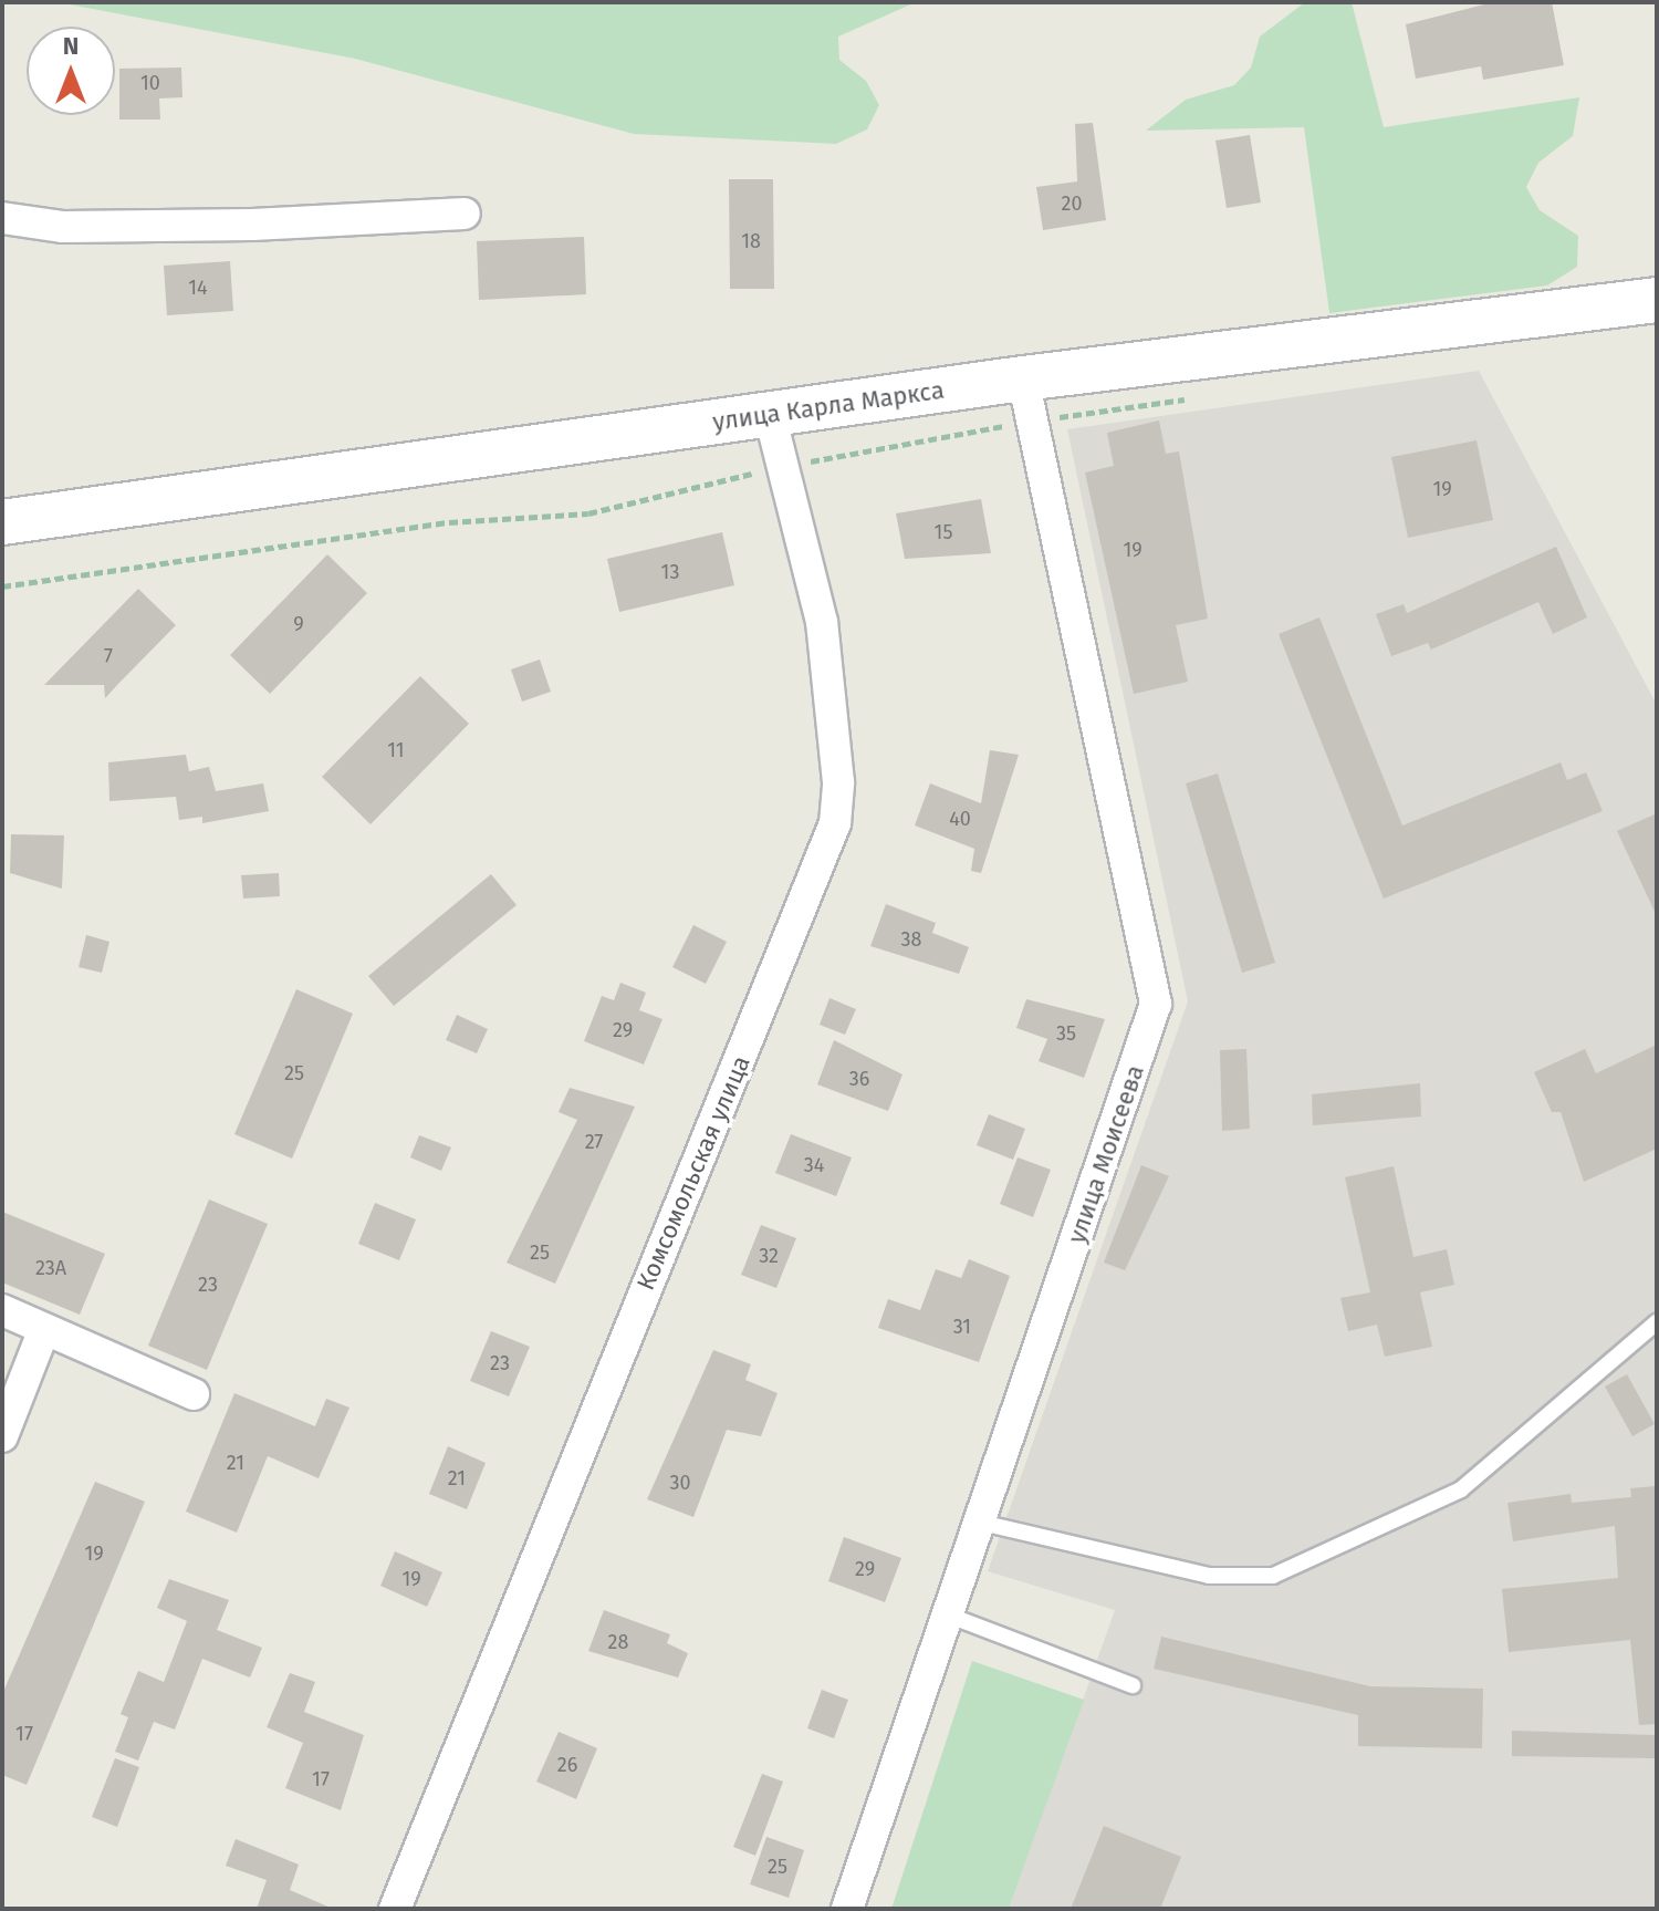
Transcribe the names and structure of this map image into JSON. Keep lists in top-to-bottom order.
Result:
{
  "streets": {
    "street": ["улица Карла Маркса", "улица Моисеева", "Комсомольская улица"]
  },
  "crossings": [
    ["улица Карла Маркса", "улица Моисеева"],
    ["улица Карла Маркса", "Комсомольская улица"]
  ],
  "house_numbers": [
    "10",
    "20",
    "18",
    "14",
    "19",
    "15",
    "19",
    "13",
    "9",
    "7",
    "11",
    "40",
    "38",
    "29",
    "35",
    "25",
    "36",
    "27",
    "34",
    "25",
    "32",
    "23А",
    "23",
    "31",
    "23",
    "21",
    "21",
    "30",
    "19",
    "29",
    "19",
    "28",
    "17",
    "26",
    "17",
    "25"
  ],
  "north": "top"
}
